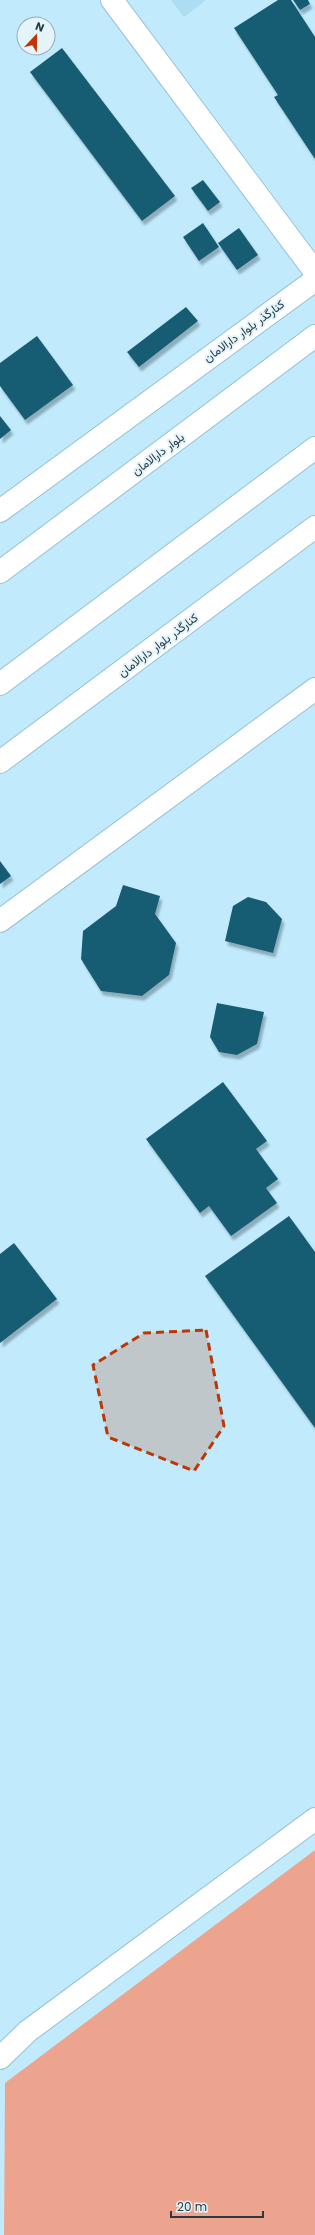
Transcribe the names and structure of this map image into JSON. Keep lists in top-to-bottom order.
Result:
{
  "streets": {
    "street": ["کنارگذر بلوار دارالامان", "بلوار دارالامان"]
  },
  "scale_bar": "20 m",
  "north": "top"
}
